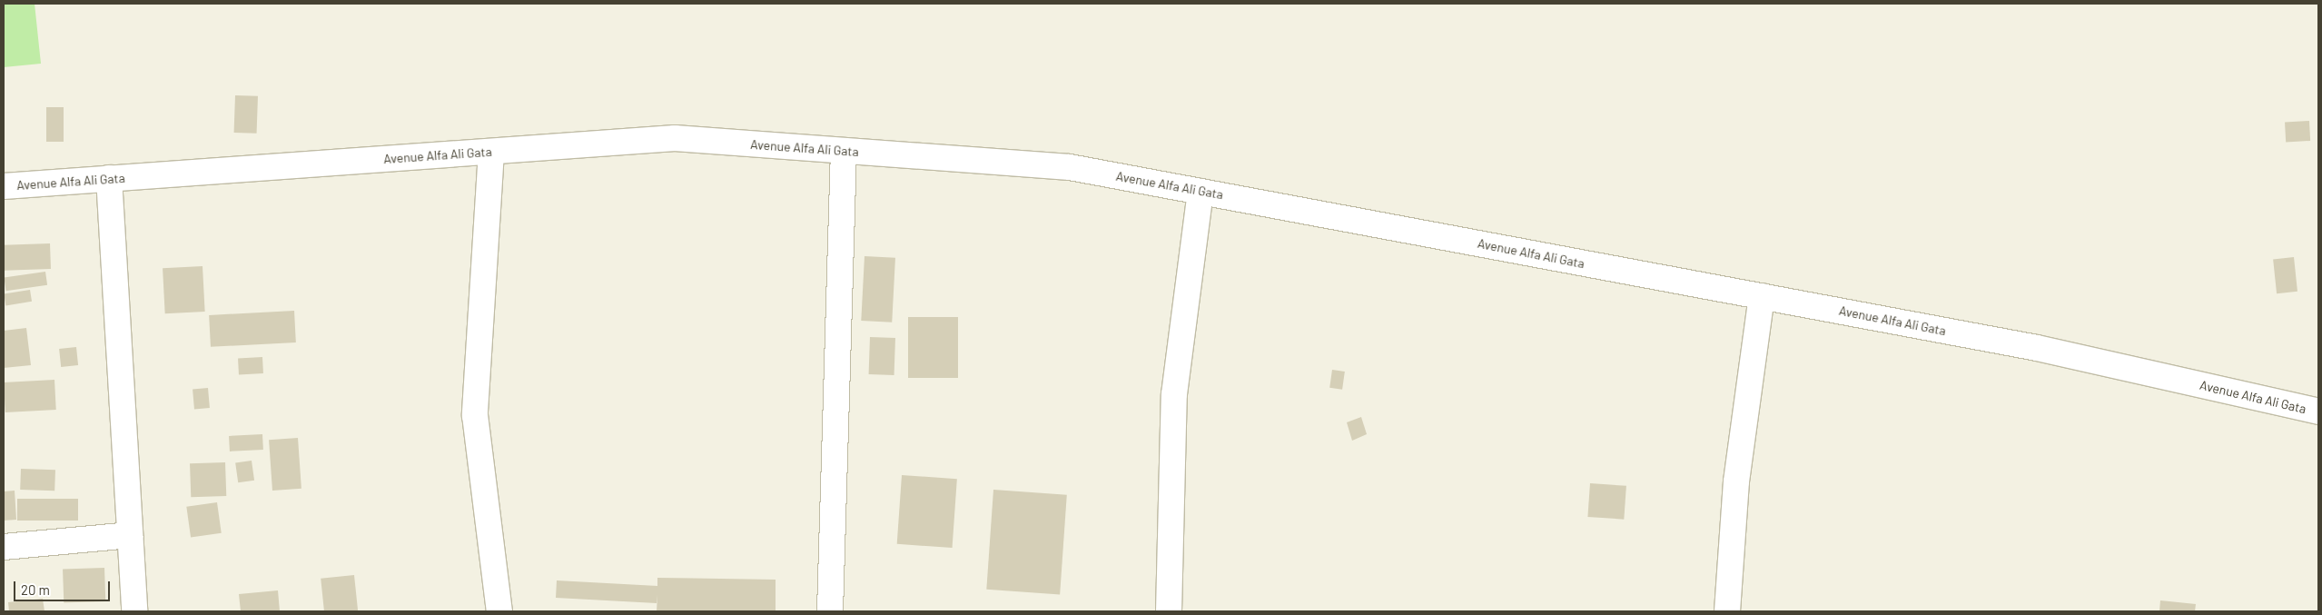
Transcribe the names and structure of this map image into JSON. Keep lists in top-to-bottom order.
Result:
{
  "streets": {
    "street": ["Avenue Alfa Ali Gata"]
  },
  "scale_bar": "20 m"
}
